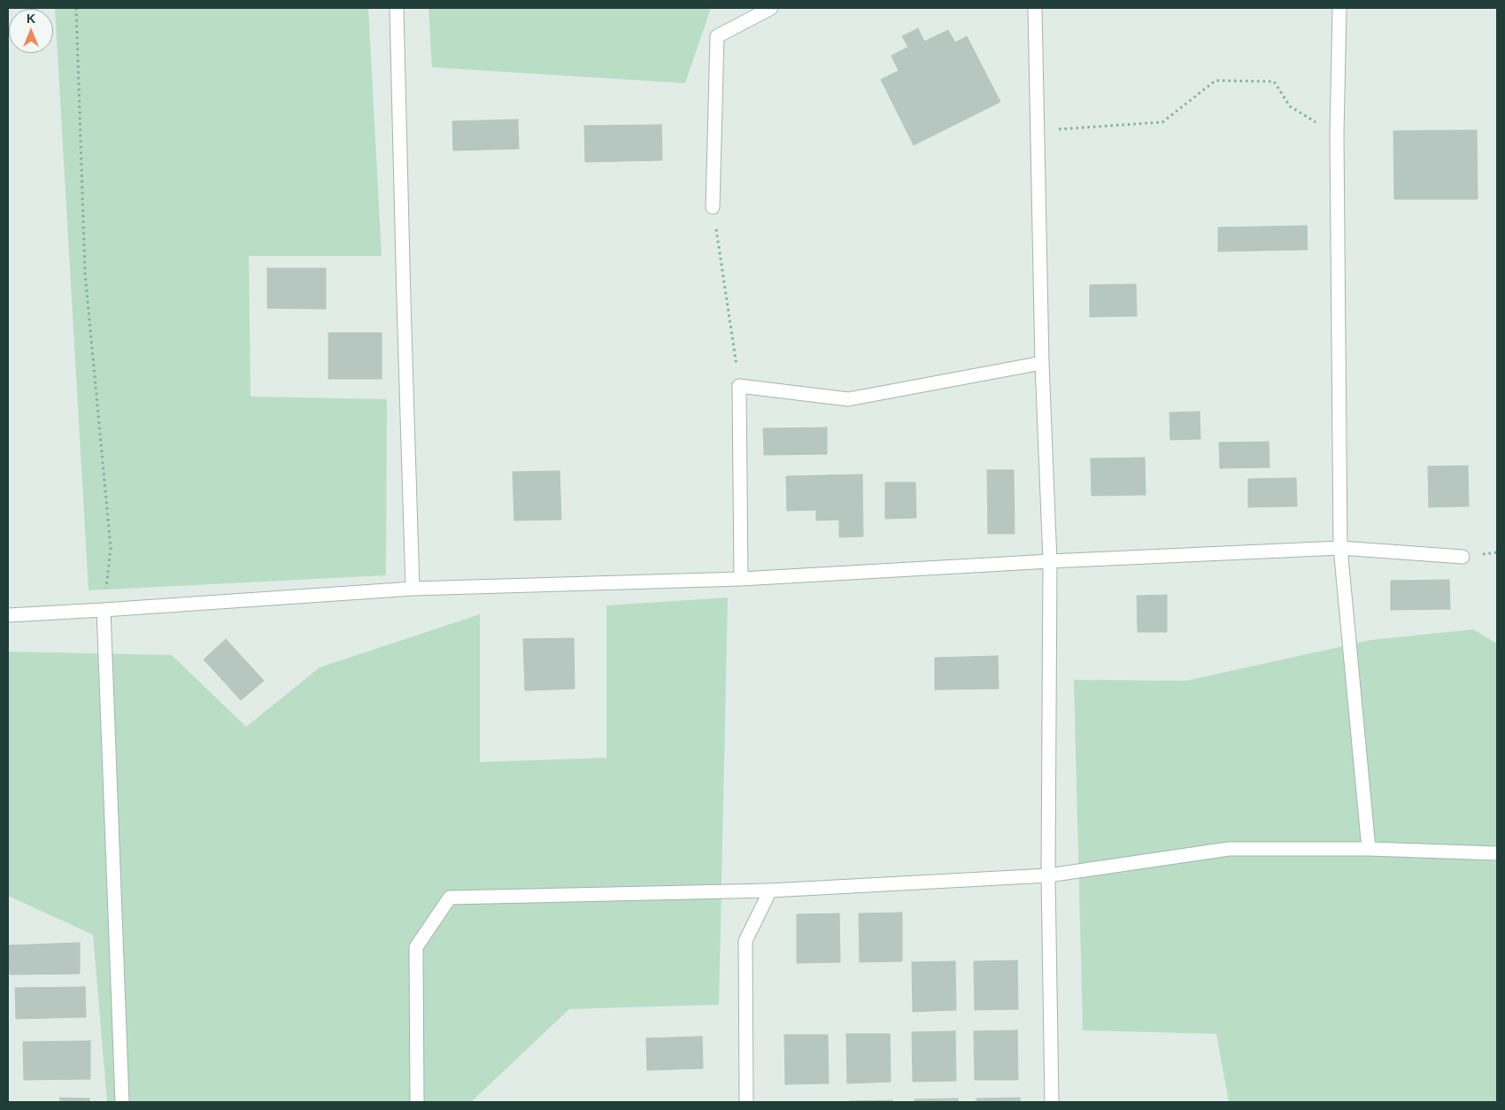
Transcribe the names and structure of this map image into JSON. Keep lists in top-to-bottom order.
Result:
{
  "north": "top"
}
